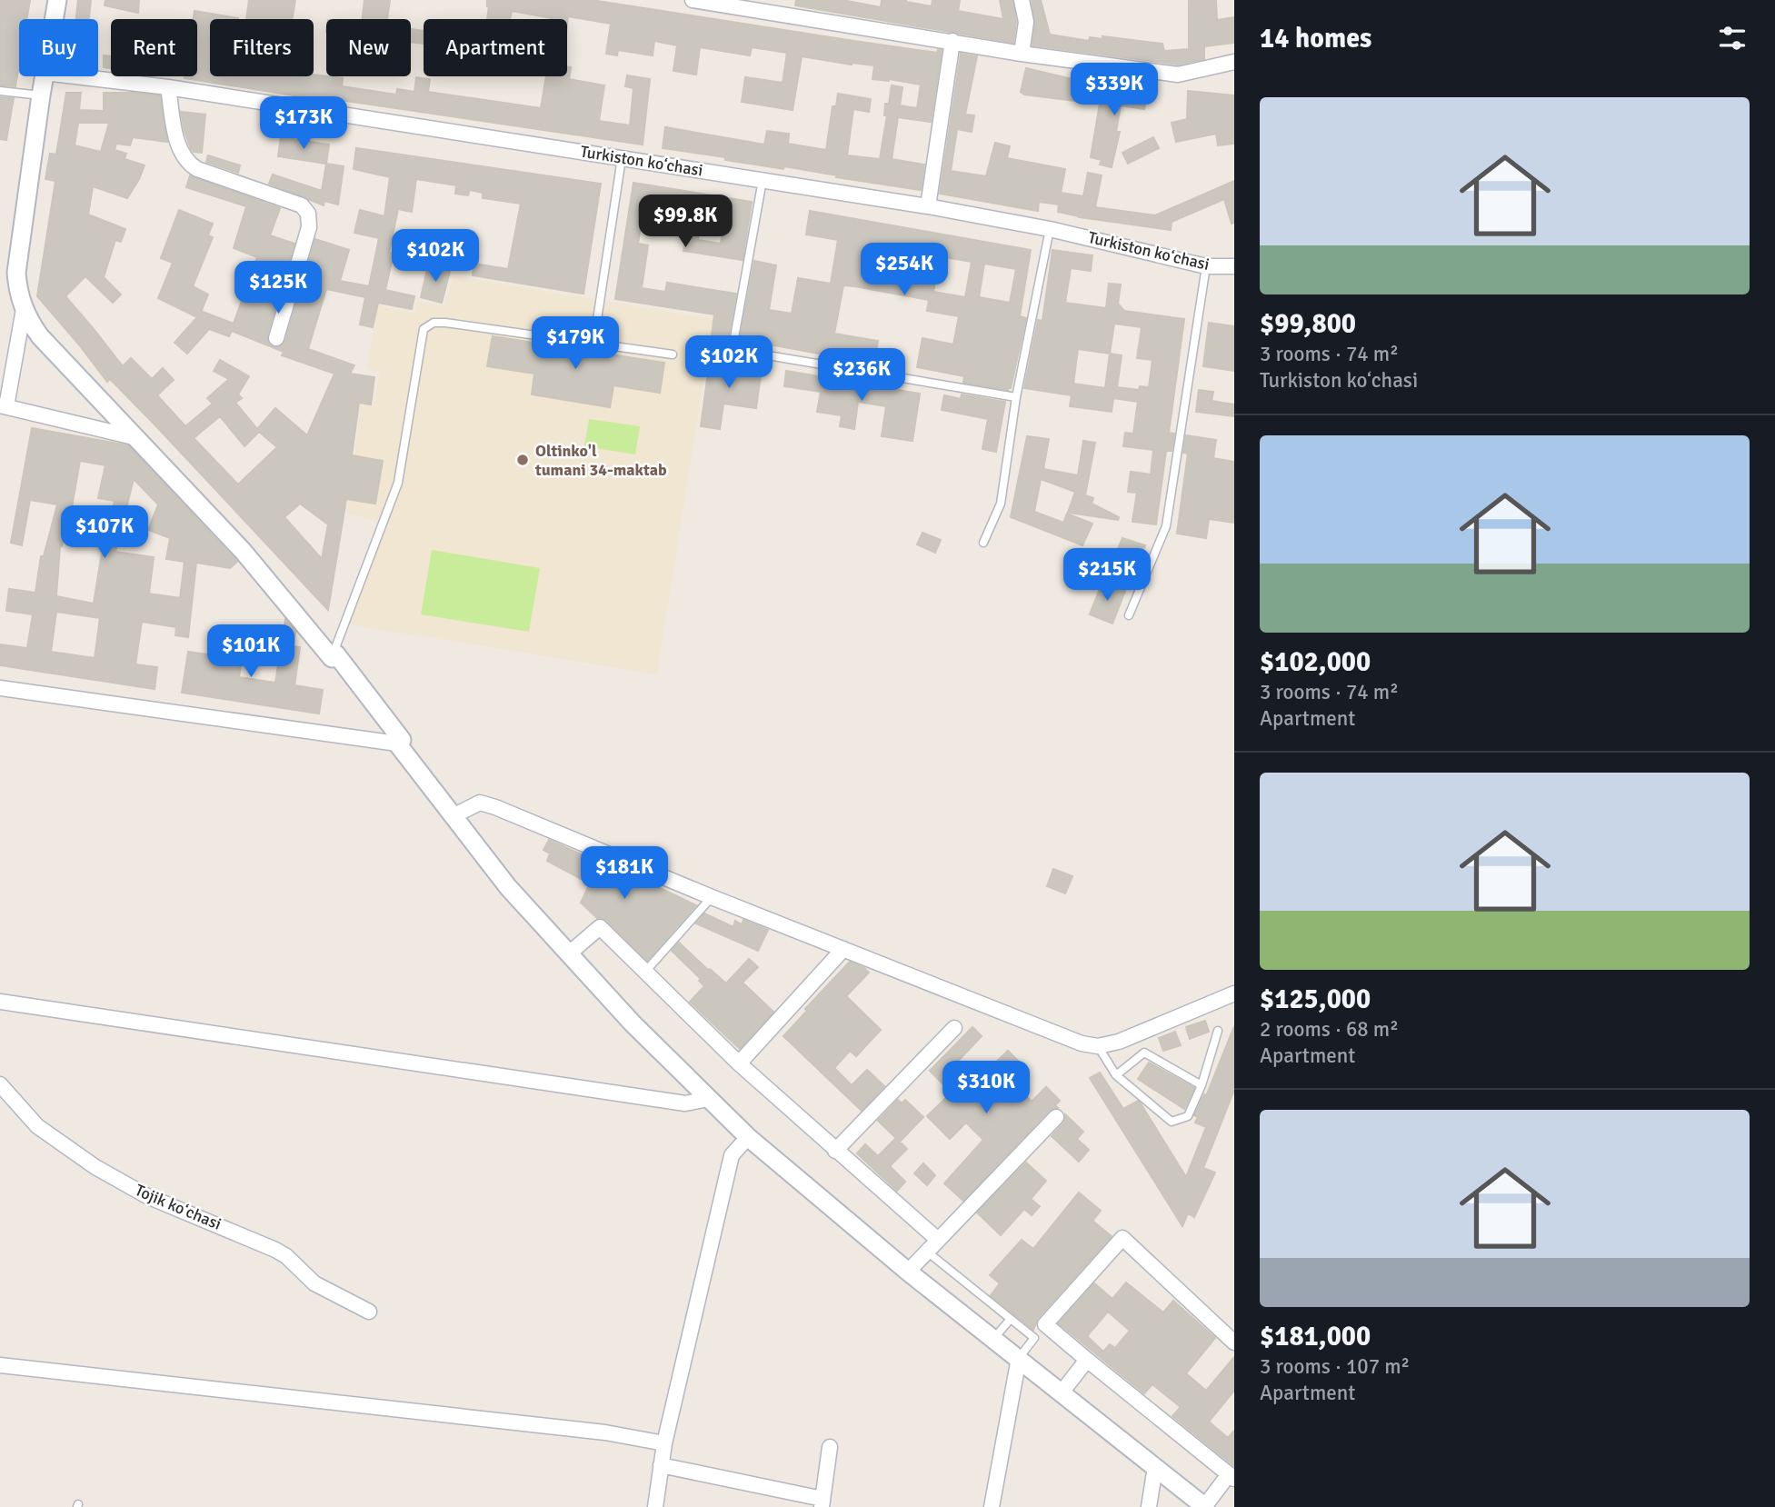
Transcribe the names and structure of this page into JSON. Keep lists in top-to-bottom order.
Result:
{
  "streets": {
    "street": ["Turkiston koʻchasi", "Tojik koʻchasi"]
  },
  "places": ["Oltinko'l tumani 34-maktab"],
  "page": {
    "heading": "14 homes",
    "chip": [
      "Buy",
      "Rent",
      "Filters",
      "New",
      "Apartment"
    ],
    "price": [
      "$339K",
      "$173K",
      "$99.8K",
      "$102K",
      "$254K",
      "$125K",
      "$179K",
      "$102K",
      "$236K",
      "$107K",
      "$215K",
      "$101K",
      "$181K",
      "$310K"
    ],
    "list": [
      {
        "name": "$99,800",
        "note": "3 rooms · 74 m² · Turkiston koʻchasi"
      },
      {
        "name": "$102,000",
        "note": "3 rooms · 74 m² · Apartment"
      },
      {
        "name": "$125,000",
        "note": "2 rooms · 68 m² · Apartment"
      },
      {
        "name": "$181,000",
        "note": "3 rooms · 107 m² · Apartment"
      }
    ]
  }
}
